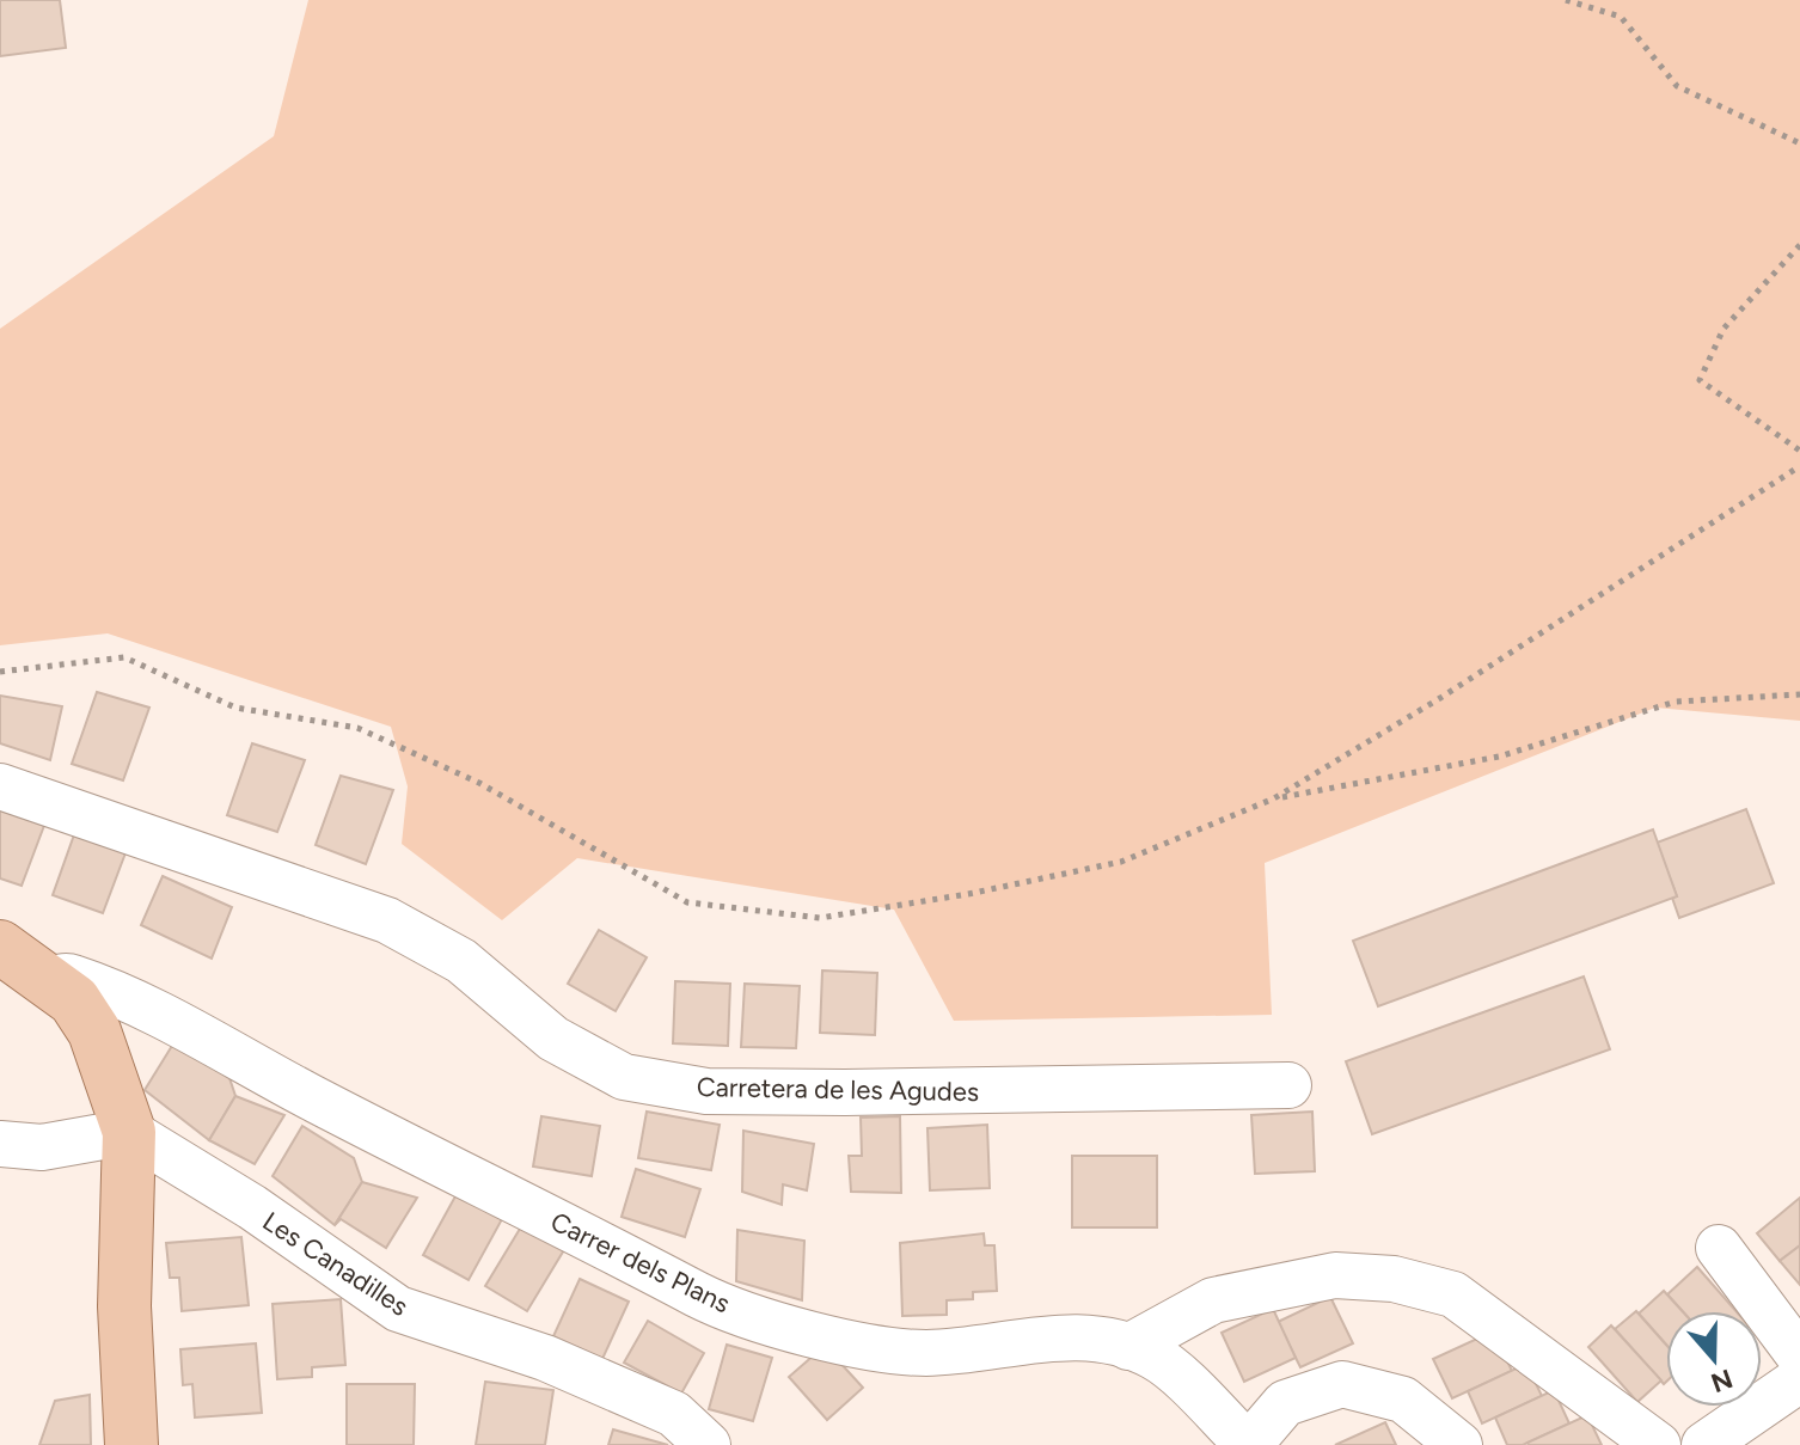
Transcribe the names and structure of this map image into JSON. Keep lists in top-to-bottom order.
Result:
{
  "streets": {
    "street": ["Carretera de les Agudes", "Carrer dels Plans", "Les Canadilles"]
  },
  "north": "bottom"
}
